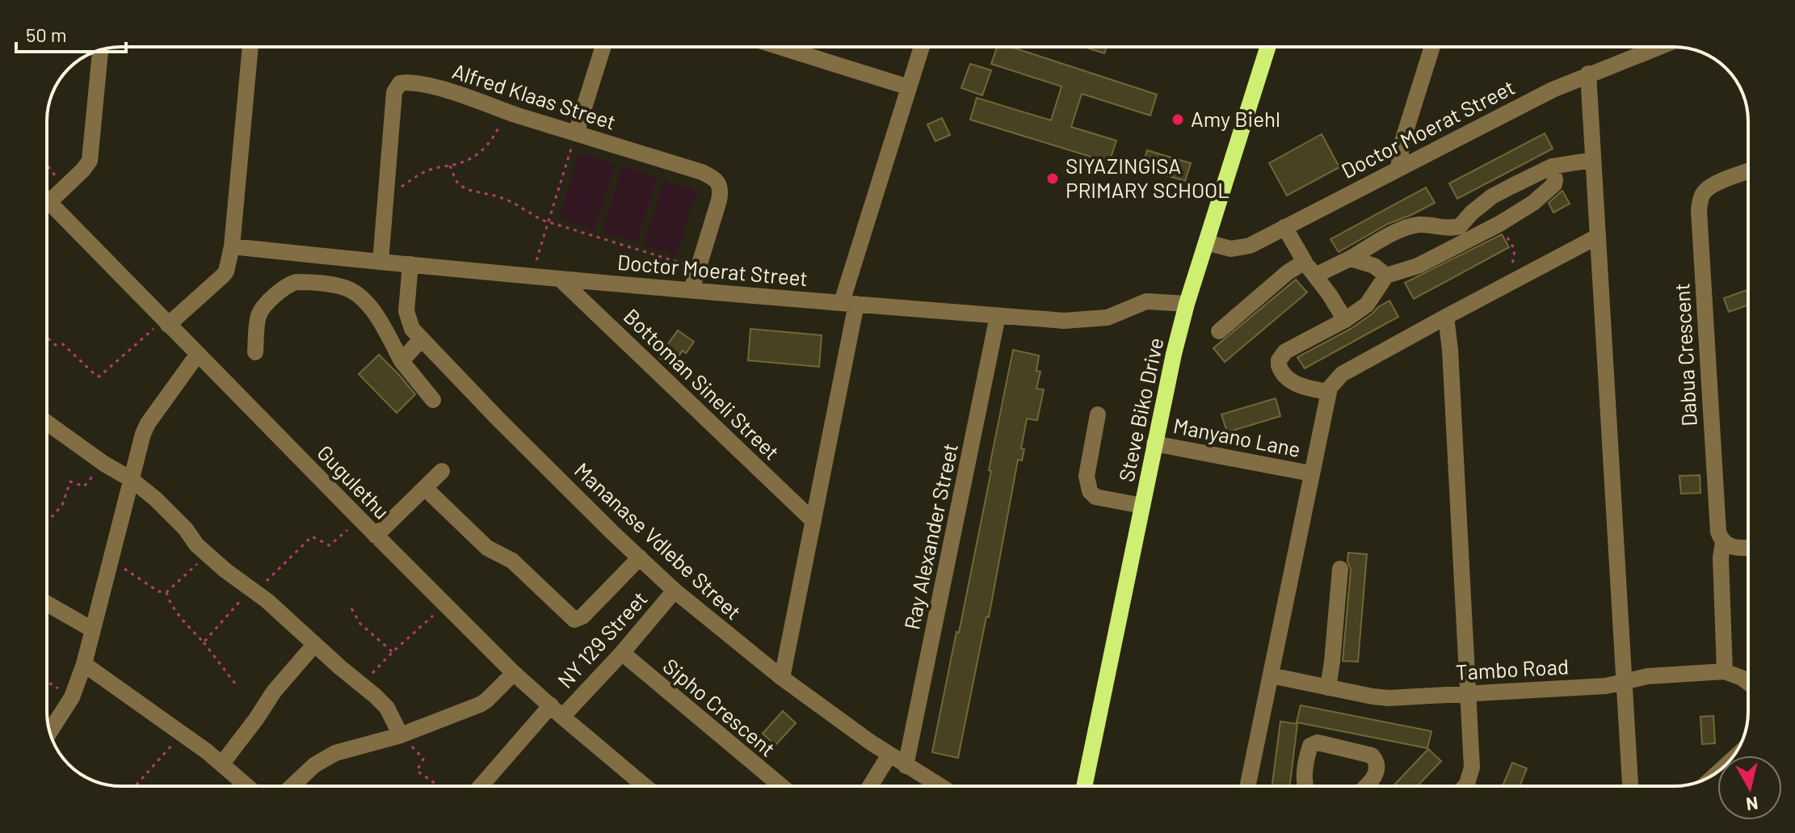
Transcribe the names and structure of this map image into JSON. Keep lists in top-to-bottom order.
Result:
{
  "streets": {
    "main road": ["Steve Biko Drive"],
    "street": [
      "Alfred Klaas Street",
      "Doctor Moerat Street",
      "Dabua Crescent",
      "Bottoman Sineli Street",
      "Manyano Lane",
      "Gugulethu",
      "Ray Alexander Street",
      "Mananase Vdlebe Street",
      "NY 129 Street",
      "Tambo Road",
      "Sipho Crescent"
    ]
  },
  "crossings": [
    ["Alfred Klaas Street", "Doctor Moerat Street"],
    ["Doctor Moerat Street", "Bottoman Sineli Street"],
    ["Doctor Moerat Street", "Steve Biko Drive"],
    ["Doctor Moerat Street", "Ray Alexander Street"],
    ["Doctor Moerat Street", "Mananase Vdlebe Street"],
    ["Dabua Crescent", "Tambo Road"],
    ["Steve Biko Drive", "Manyano Lane"],
    ["Gugulethu", "NY 129 Street"],
    ["Ray Alexander Street", "Mananase Vdlebe Street"],
    ["Mananase Vdlebe Street", "NY 129 Street"],
    ["NY 129 Street", "Sipho Crescent"]
  ],
  "places": ["Amy Biehl", "SIYAZINGISA PRIMARY SCHOOL"],
  "scale_bar": "50 m",
  "north": "bottom"
}
